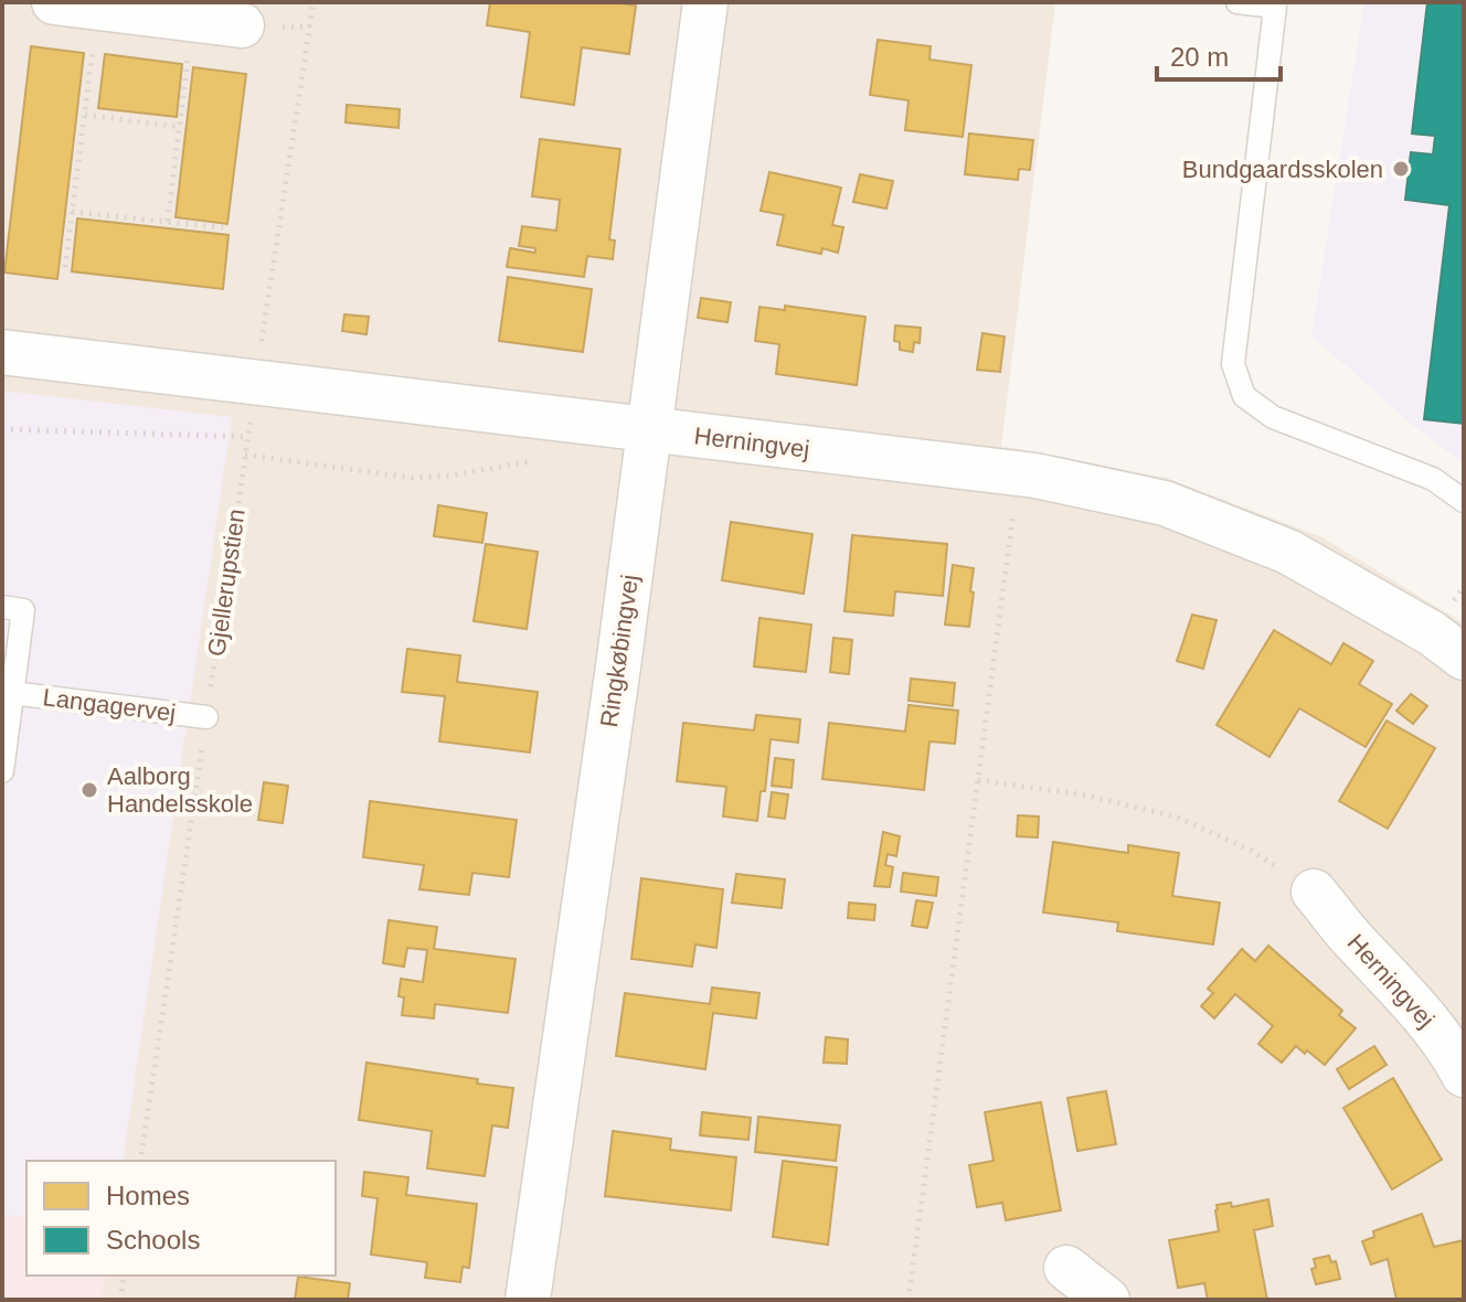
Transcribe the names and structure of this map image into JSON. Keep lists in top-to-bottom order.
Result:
{
  "streets": {
    "street": ["Herningvej", "Ringkøbingvej"],
    "lane": ["Langagervej"],
    "path": ["Gjellerupstien"]
  },
  "crossings": [
    ["Herningvej", "Gjellerupstien"],
    ["Herningvej", "Ringkøbingvej"],
    ["Gjellerupstien", "Langagervej"]
  ],
  "places": ["Bundgaardsskolen", "Aalborg Handelsskole"],
  "legend": ["Homes", "Schools"],
  "scale_bar": "20 m"
}
